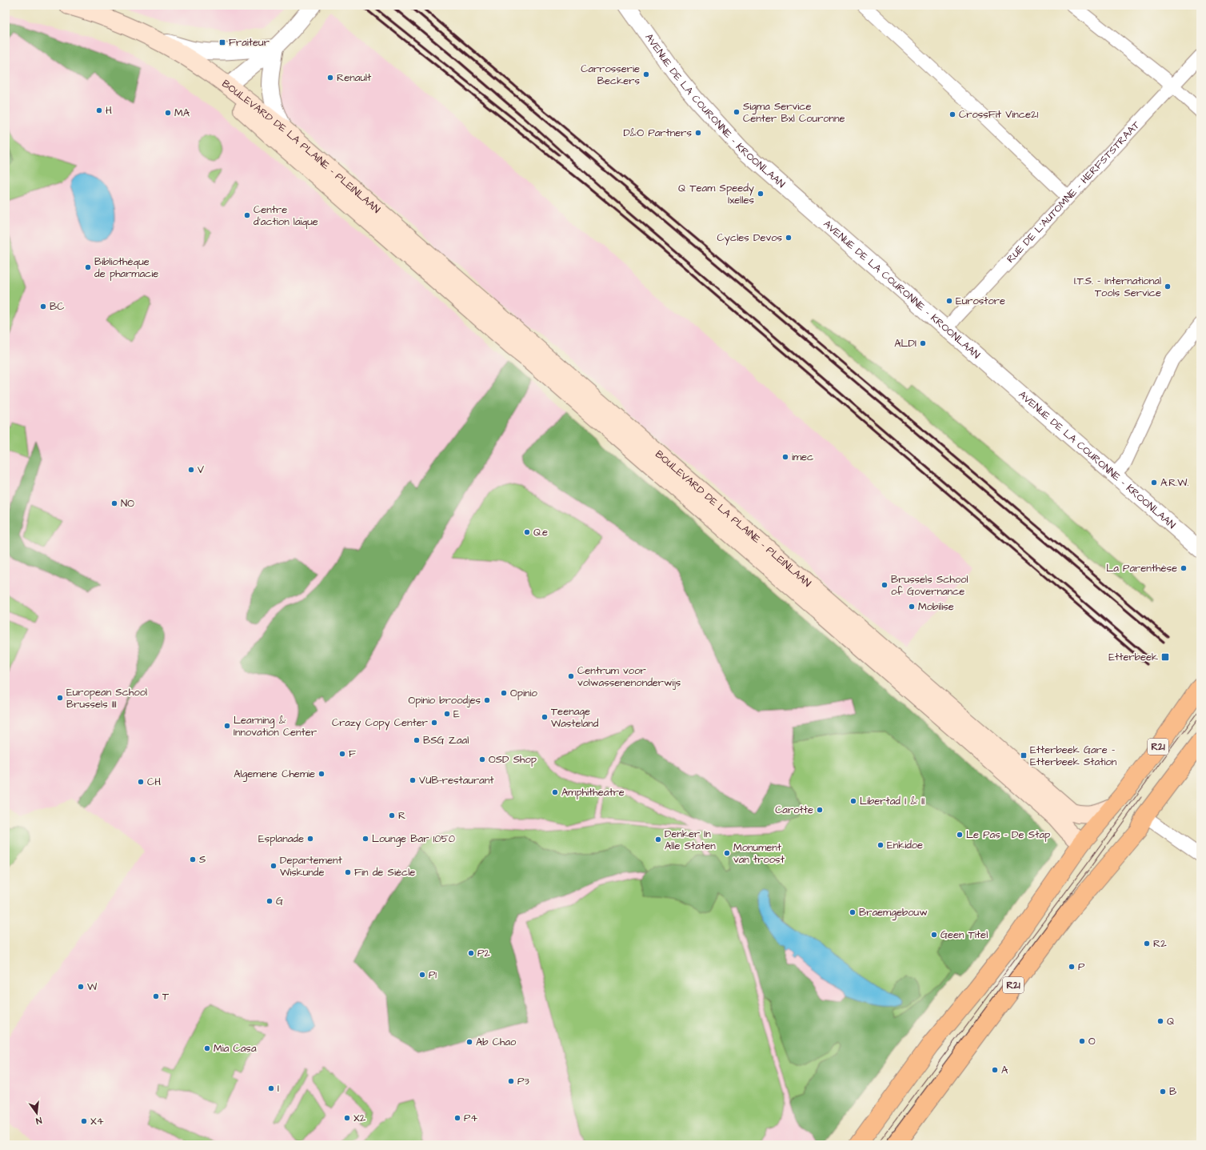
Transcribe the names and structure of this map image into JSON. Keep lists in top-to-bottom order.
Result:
{
  "streets": {
    "main road": ["BOULEVARD DE LA PLAINE - PLEINLAAN", "R21"],
    "street": ["AVENUE DE LA COURONNE - KROONLAAN", "RUE DE L'AUTOMNE - HERFSTSTRAAT"]
  },
  "crossings": [
    ["AVENUE DE LA COURONNE - KROONLAAN", "RUE DE L'AUTOMNE - HERFSTSTRAAT"],
    ["BOULEVARD DE LA PLAINE - PLEINLAAN", "R21"]
  ],
  "places": {
    "transit": ["Fraiteur", "Etterbeek", "Etterbeek Gare - Etterbeek Station"],
    "other": [
      "Carrosserie Beckers",
      "Renault",
      "H",
      "Sigma Service Center Bxl Couronne",
      "MA",
      "CrossFit Vince21",
      "D&O Partners",
      "Q Team Speedy Ixelles",
      "Centre d'action laïque",
      "Cycles Devos",
      "Bibliothèque de pharmacie",
      "I.T.S. - International Tools Service",
      "Eurostore",
      "BC",
      "ALDI",
      "imec",
      "V",
      "A.R.W.",
      "NO",
      "Q.e",
      "La Parenthèse",
      "Brussels School of Governance",
      "Mobilise",
      "Centrum voor volwassenenonderwijs",
      "Opinio",
      "European School Brussels III",
      "Opinio broodjes",
      "E",
      "Teenage Wasteland",
      "Crazy Copy Center",
      "Learning & Innovation Center",
      "BSG Zaal",
      "F",
      "OSD Shop",
      "Algemene Chemie",
      "VUB-restaurant",
      "CH",
      "Amphitheatre",
      "Libertad I & II",
      "Carotte",
      "R",
      "Le Pas - De Stap",
      "Esplanade",
      "Lounge Bar 1050",
      "Denker In Alle Staten",
      "Enkidoe",
      "Monument van troost",
      "S",
      "Departement Wiskunde",
      "Fin de Siècle",
      "G",
      "Braemgebouw",
      "Geen Titel",
      "R2",
      "P2",
      "P",
      "P1",
      "W",
      "T",
      "Q",
      "O",
      "Ab Chao",
      "Mia Casa",
      "A",
      "P3",
      "I",
      "B",
      "X2",
      "P4",
      "X4"
    ]
  },
  "north": "bottom"
}
